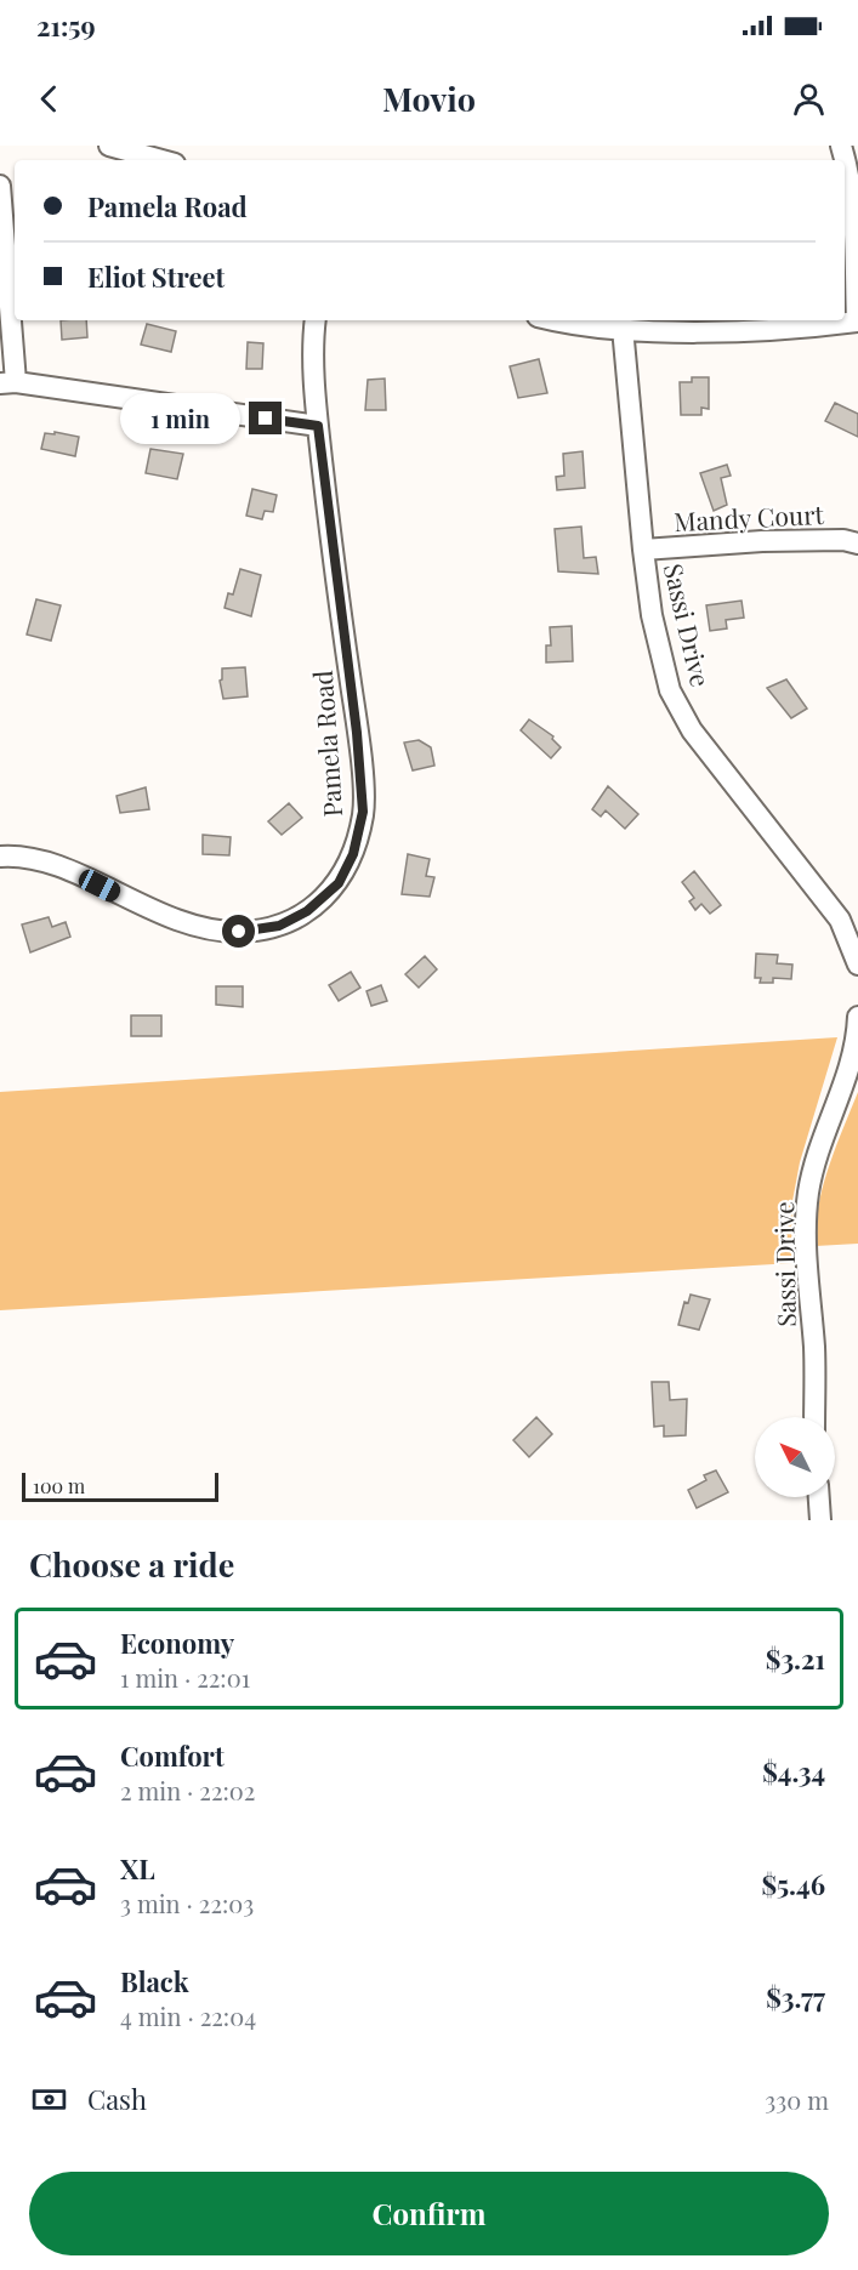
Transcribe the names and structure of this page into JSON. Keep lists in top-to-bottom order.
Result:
{
  "streets": {
    "street": ["Mandy Court", "Sassi Drive", "Pamela Road"]
  },
  "crossings": [
    ["Mandy Court", "Sassi Drive"]
  ],
  "scale_bar": "100 m",
  "north": "top left",
  "page": {
    "status": "21:59",
    "header": "Movio",
    "banner": ["Pamela Road", "Eliot Street"],
    "bubble": "1 min",
    "scale": "100 m",
    "heading": "Choose a ride",
    "list": [
      {
        "name": "Economy",
        "note": "1 min · 22:01",
        "value": "$3.21"
      },
      {
        "name": "Comfort",
        "note": "2 min · 22:02",
        "value": "$4.34"
      },
      {
        "name": "XL",
        "note": "3 min · 22:03",
        "value": "$5.46"
      },
      {
        "name": "Black",
        "note": "4 min · 22:04",
        "value": "$3.77"
      }
    ],
    "pay": ["Cash", "330 m"],
    "buttons": "Confirm"
  }
}
